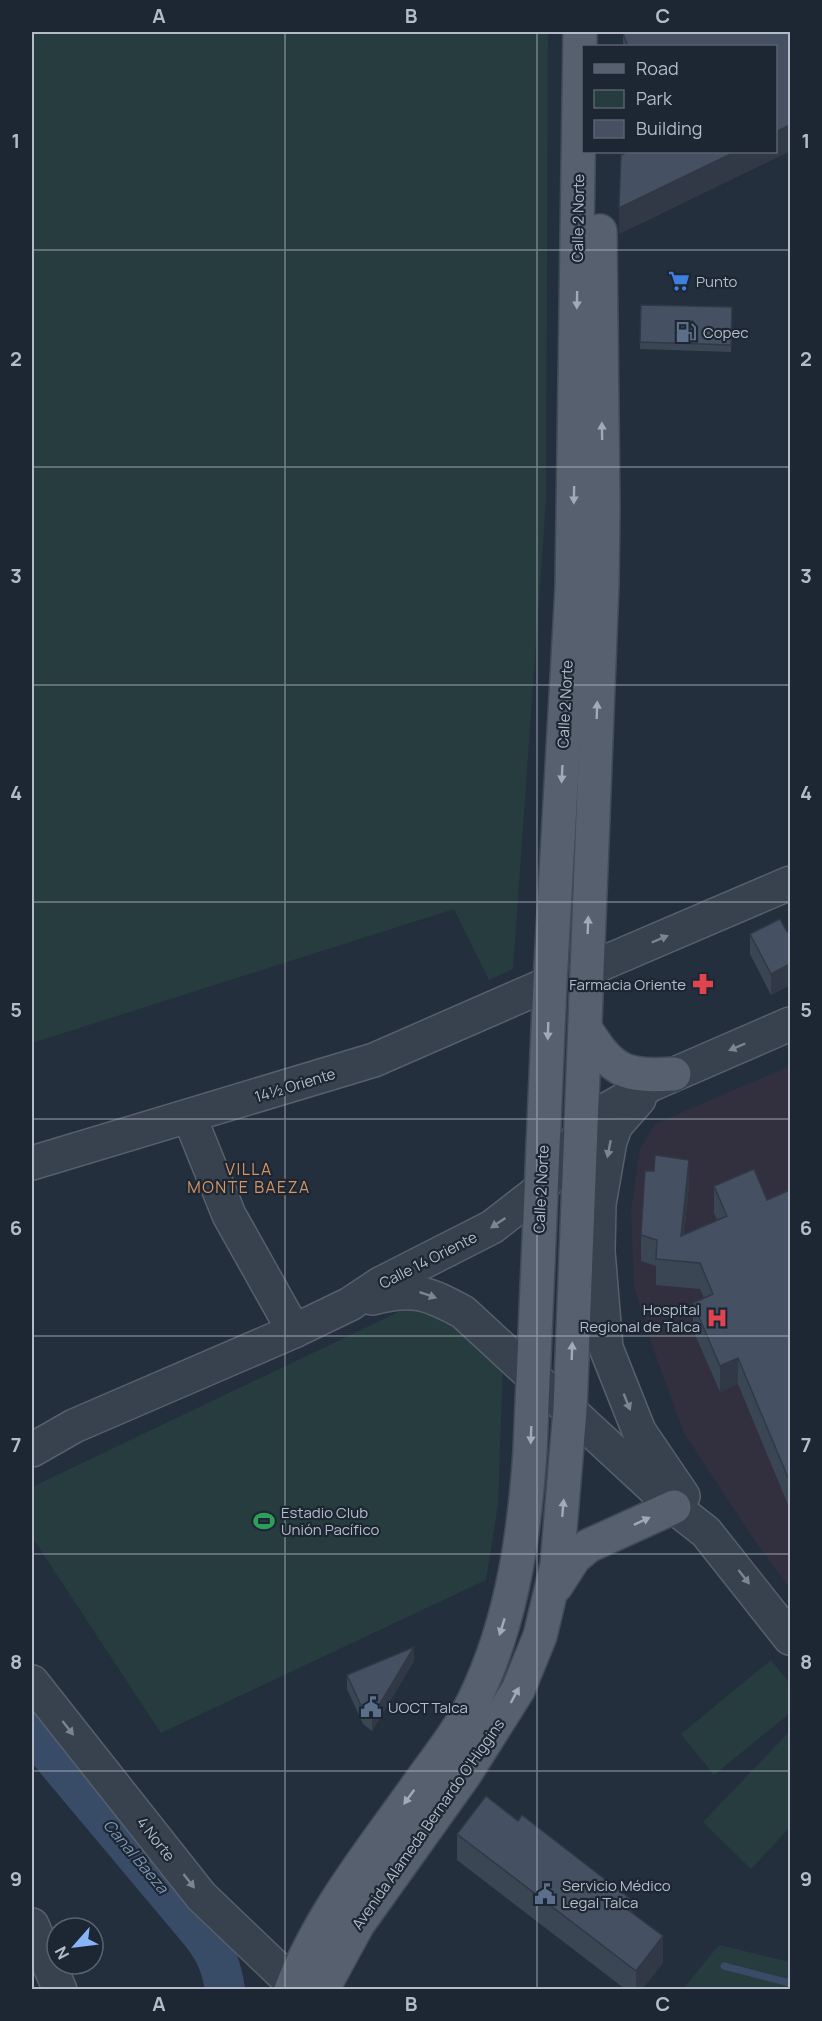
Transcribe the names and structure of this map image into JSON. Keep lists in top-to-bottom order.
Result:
{
  "streets": {
    "main road": ["Calle 2 Norte", "Avenida Alameda Bernardo O'Higgins"],
    "street": ["14½ Oriente", "Calle 14 Oriente", "4 Norte"]
  },
  "crossings": [
    ["Calle 2 Norte", "14½ Oriente"],
    ["Calle 2 Norte", "Calle 14 Oriente"],
    ["Calle 2 Norte", "Avenida Alameda Bernardo O'Higgins"],
    ["Avenida Alameda Bernardo O'Higgins", "4 Norte"]
  ],
  "one_way": ["4 Norte"],
  "districts": ["VILLA MONTE BAEZA"],
  "water": ["Canal Baeza"],
  "places": {
    "supermarket": ["Punto"],
    "fuel station": ["Copec"],
    "pharmacy": ["Farmacia Oriente"],
    "hospital": ["Hospital Regional de Talca"],
    "sports": ["Estadio Club Unión Pacífico"],
    "public building": ["UOCT Talca", "Servicio Médico Legal Talca"]
  },
  "legend": ["Road", "Park", "Building"],
  "north": "bottom left",
  "grid": {
    "columns": ["A", "B", "C"],
    "rows": [
      "1",
      "2",
      "3",
      "4",
      "5",
      "6",
      "7",
      "8",
      "9"
    ]
  }
}
